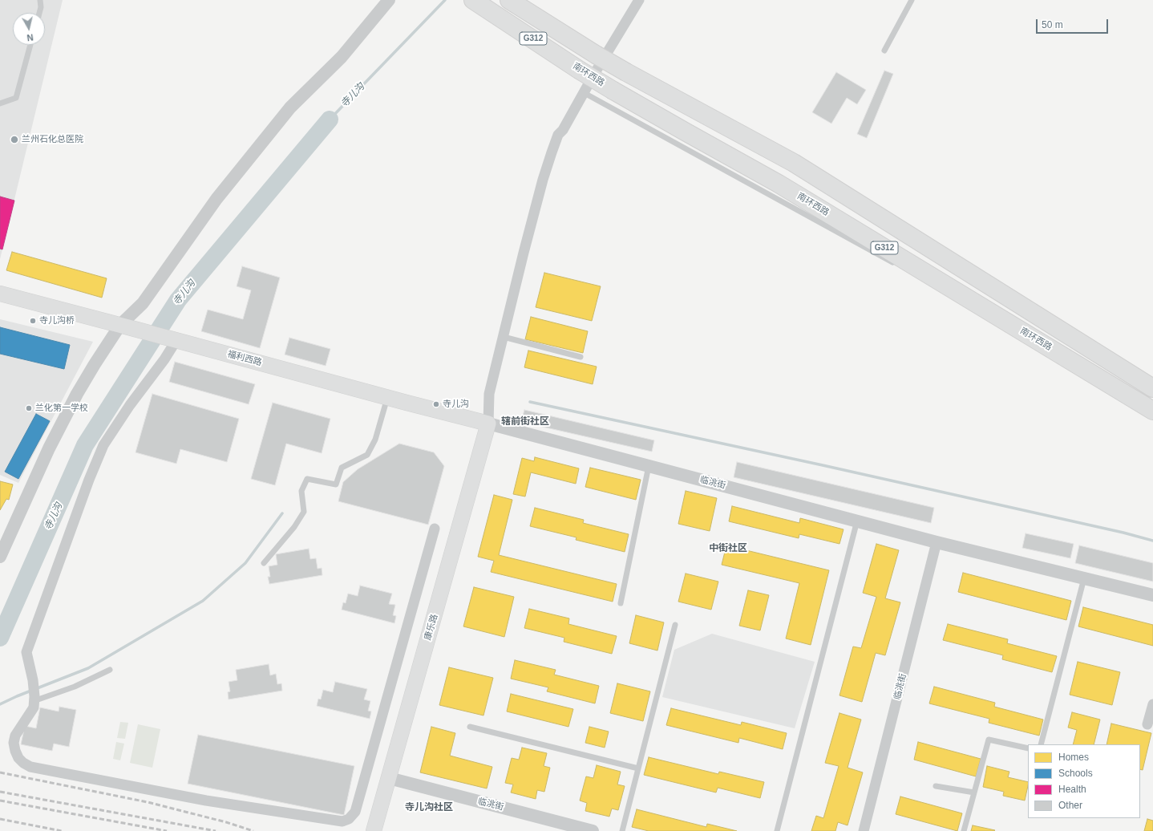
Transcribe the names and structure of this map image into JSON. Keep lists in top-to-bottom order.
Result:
{
  "streets": {
    "highway": ["G312", "南环西路"],
    "main road": ["福利西路", "康乐路"],
    "street": ["临洮街"]
  },
  "crossings": [
    ["福利西路", "临洮街"],
    ["福利西路", "康乐路"],
    ["临洮街", "康乐路"]
  ],
  "districts": ["辖前街社区", "中街社区", "寺儿沟社区"],
  "water": ["寺儿沟"],
  "places": [
    "兰州石化总医院",
    "寺儿沟桥",
    "寺儿沟",
    "兰化第一学校"
  ],
  "legend": [
    "Homes",
    "Schools",
    "Health",
    "Other"
  ],
  "scale_bar": "50 m",
  "north": "bottom"
}
